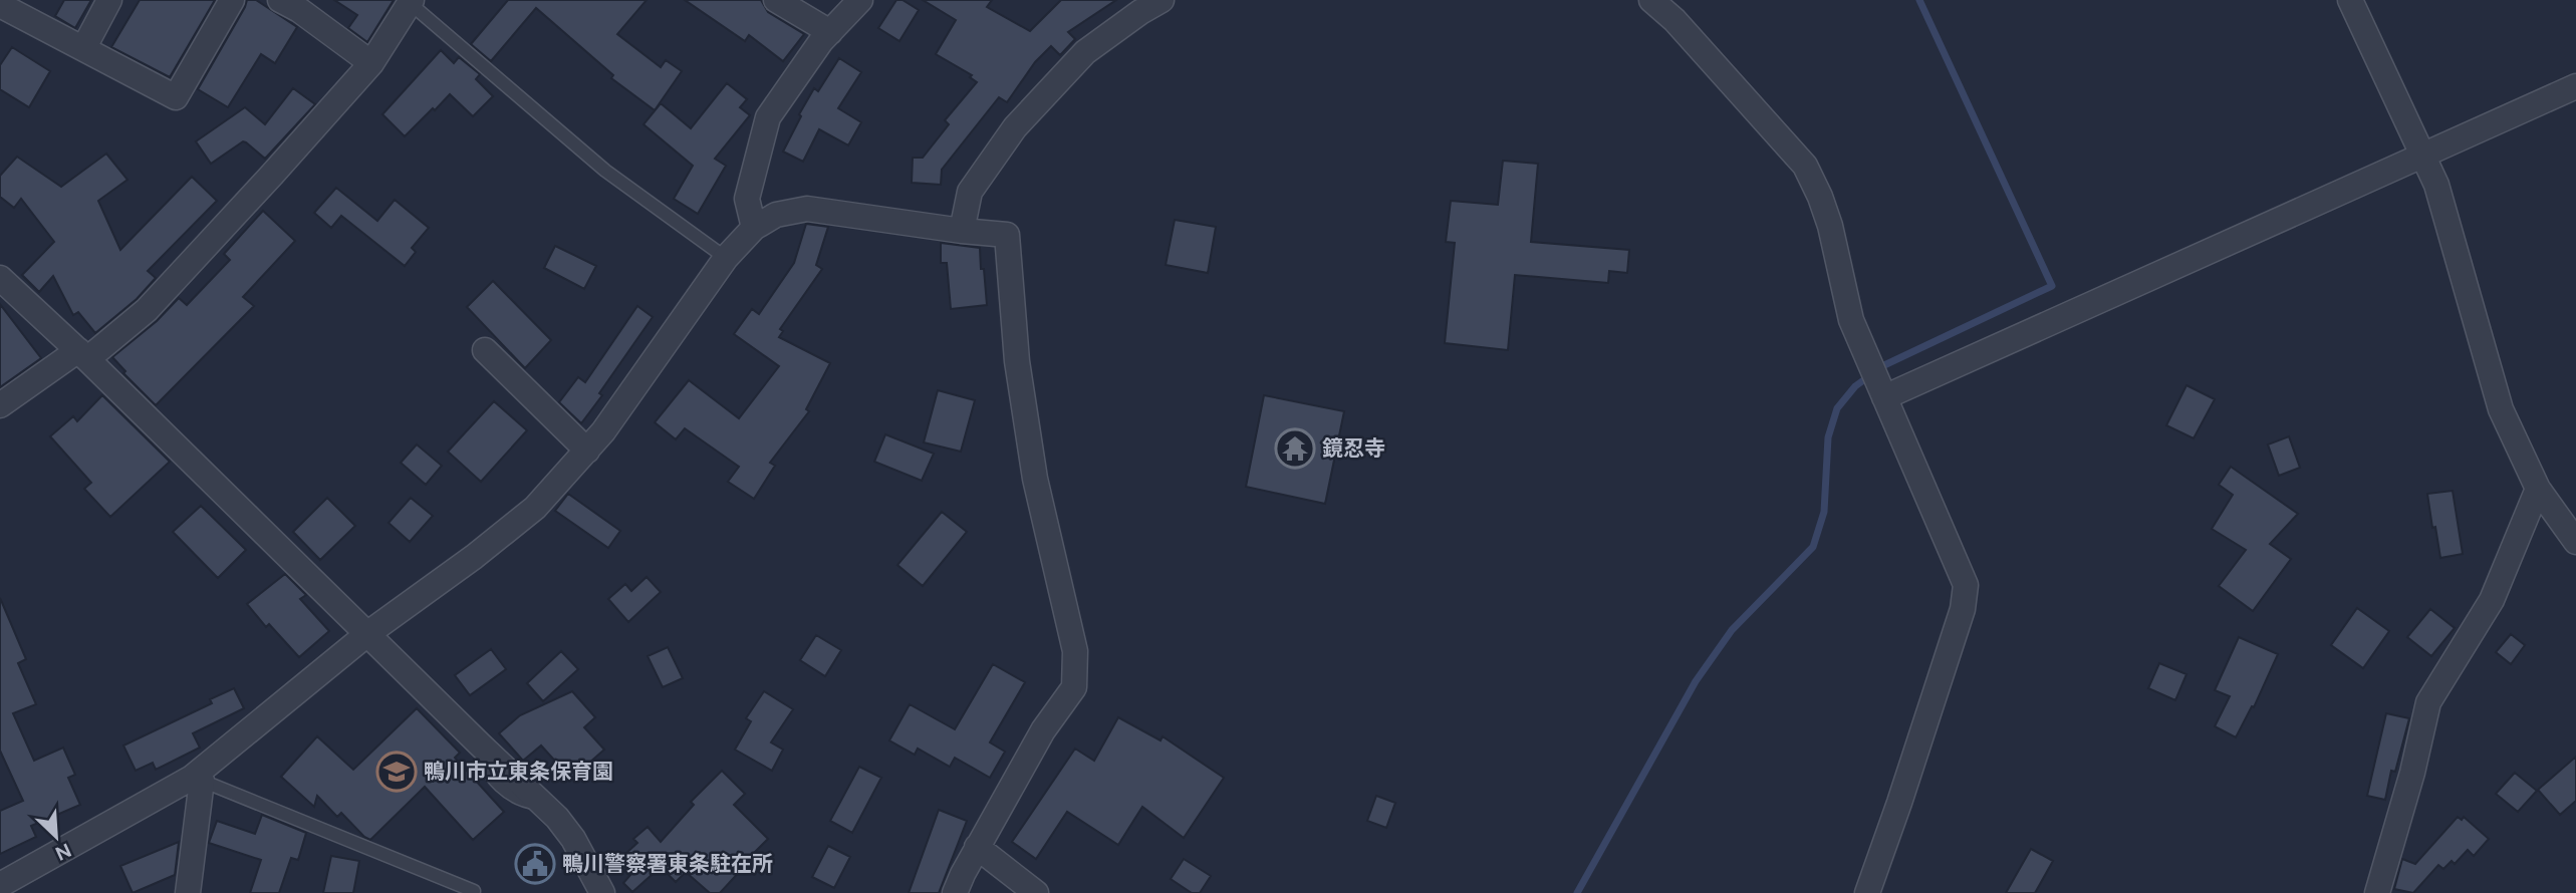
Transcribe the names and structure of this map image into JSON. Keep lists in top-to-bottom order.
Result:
{
  "places": {
    "temple": ["鏡忍寺"],
    "school or university": ["鴨川市立東条保育園"],
    "public building": ["鴨川警察署東条駐在所"]
  },
  "north": "bottom right"
}
